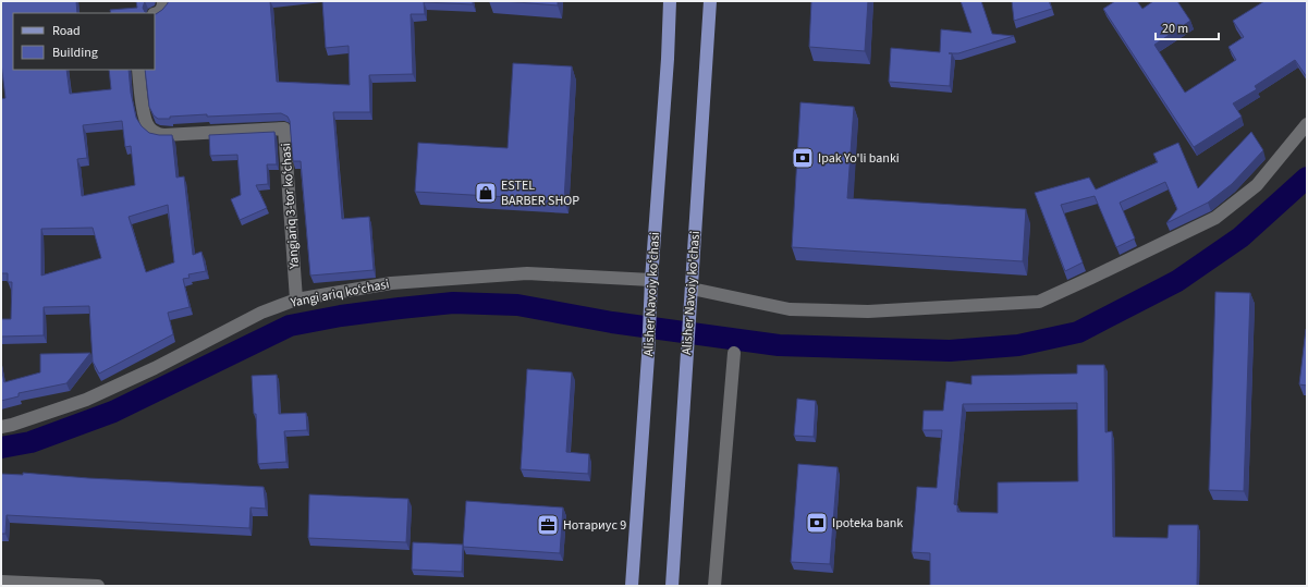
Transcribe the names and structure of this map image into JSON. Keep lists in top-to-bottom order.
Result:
{
  "streets": {
    "main road": ["Alisher Navoiy ko'chasi", "Alisher Navoiy koʻchasi"],
    "street": ["Yangiariq 3-tor koʻchasi", "Yangi ariq ko‘chasi"]
  },
  "crossings": [
    ["Yangiariq 3-tor koʻchasi", "Yangi ariq ko‘chasi"],
    ["Yangi ariq ko‘chasi", "Alisher Navoiy koʻchasi"]
  ],
  "places": {
    "bank": ["Ipak Yo'li banki", "Ipoteka bank"],
    "shop": ["ESTEL BARBER SHOP"],
    "office": ["Нотариус 9"]
  },
  "legend": ["Road", "Building"],
  "scale_bar": "20 m"
}
